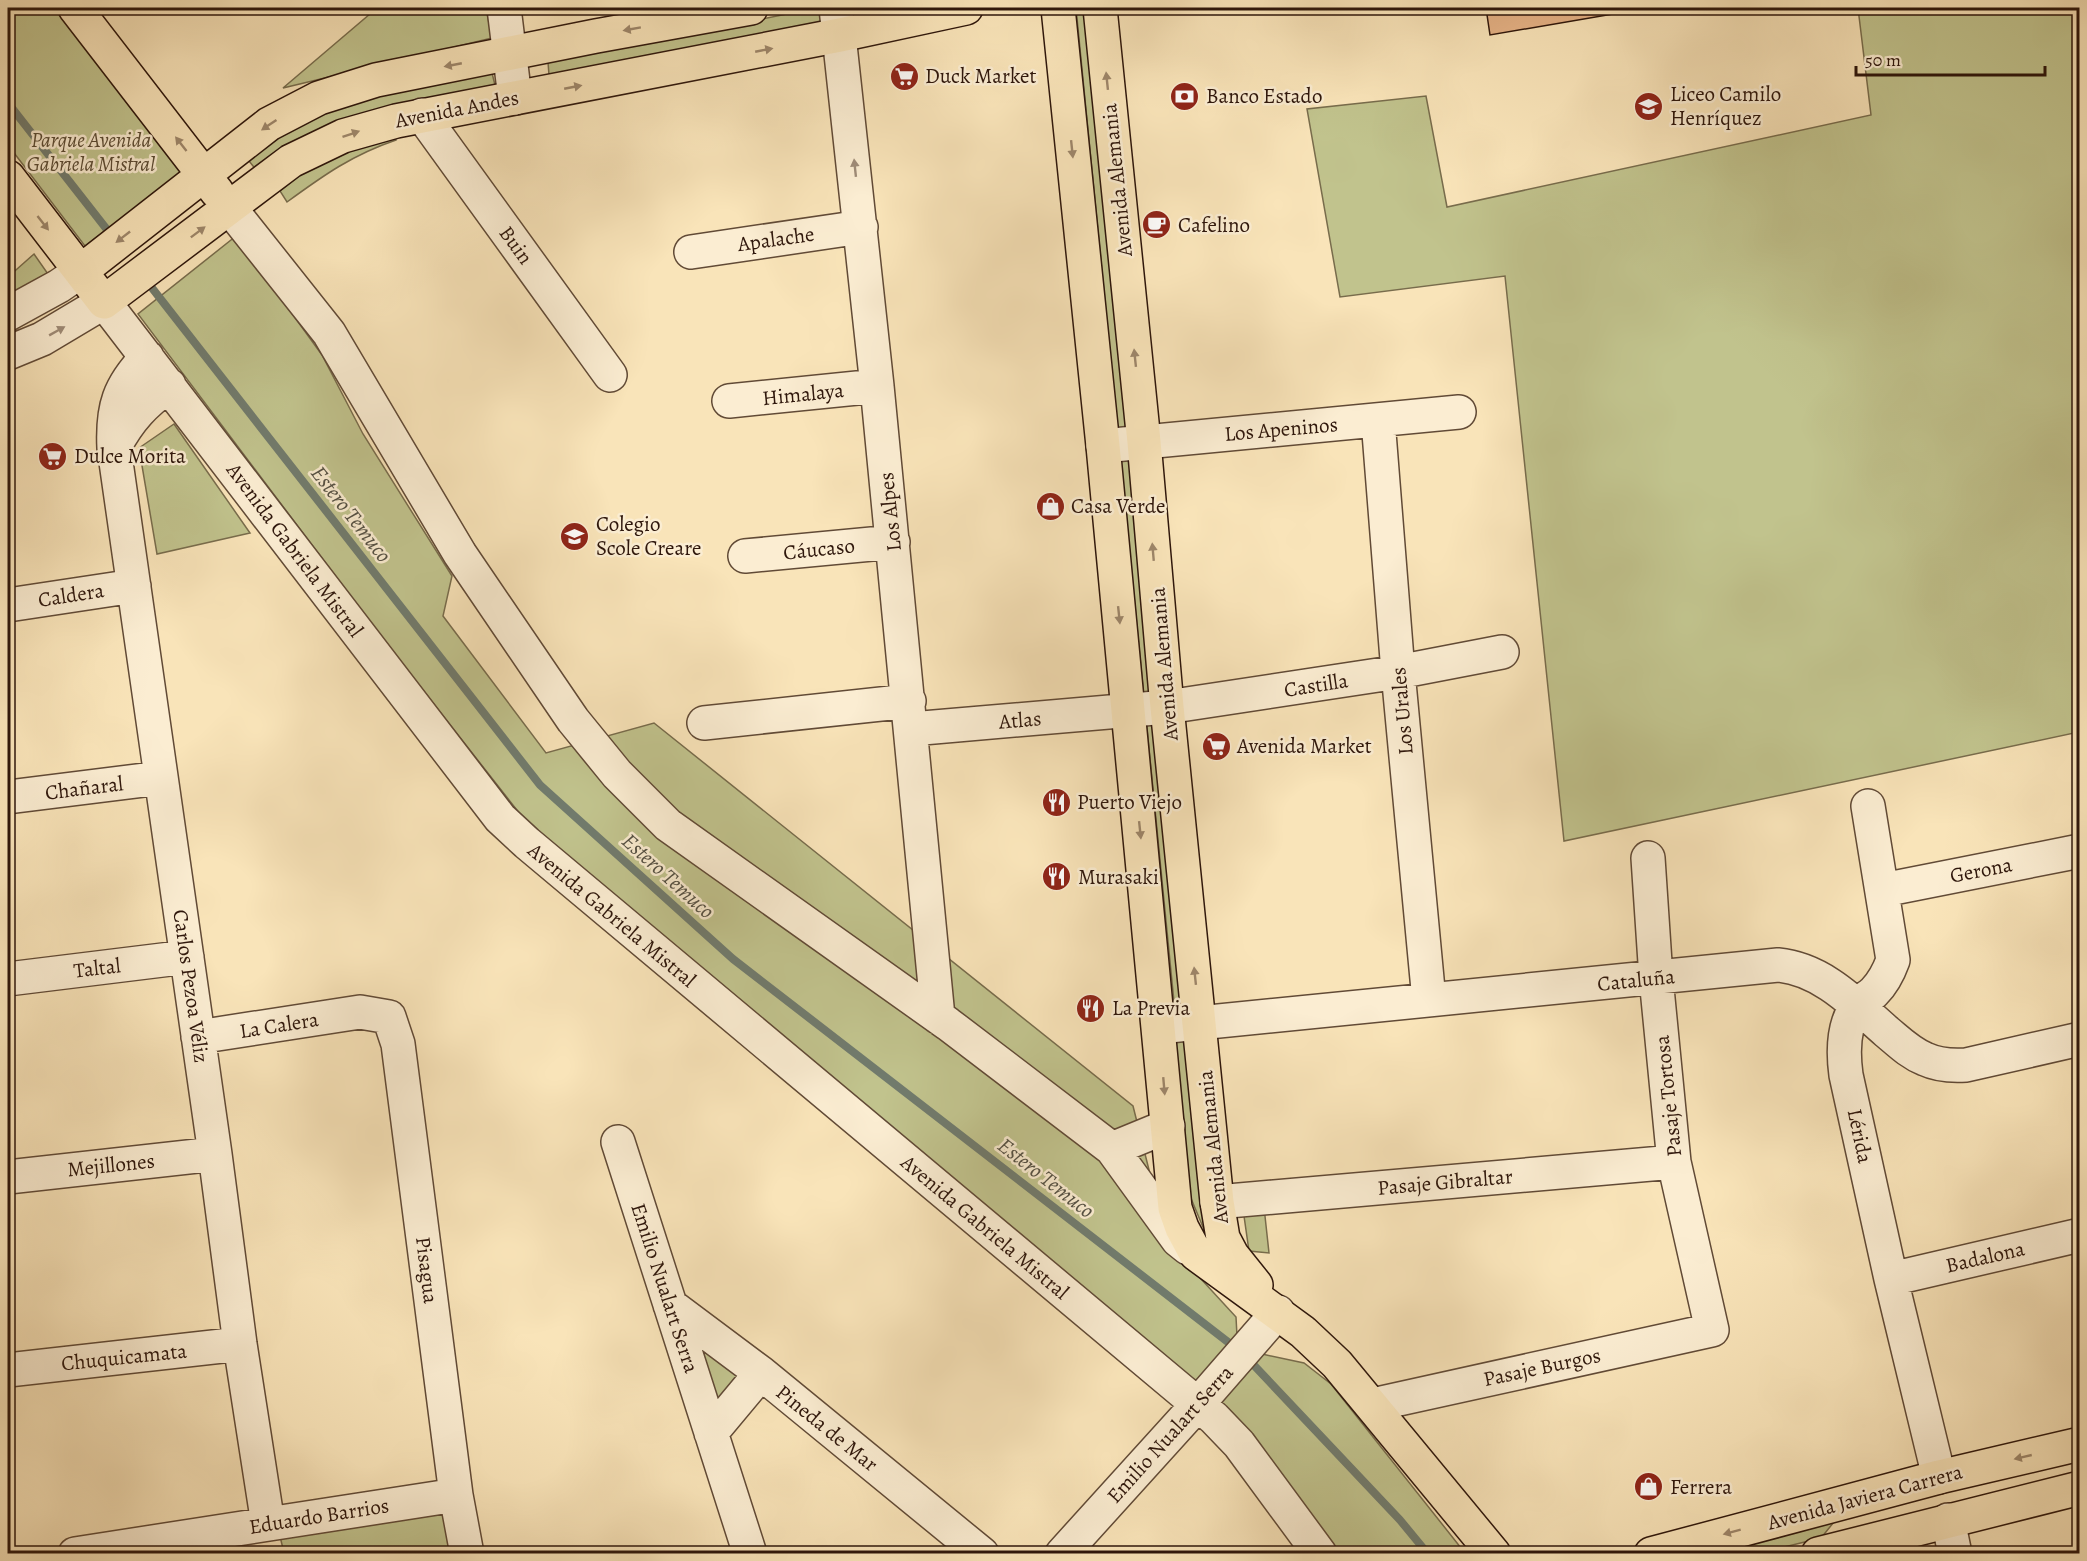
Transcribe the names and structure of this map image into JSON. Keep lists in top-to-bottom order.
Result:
{
  "streets": {
    "main road": [
      "Avenida Andes",
      "Avenida Alemania",
      "Avenida Gabriela Mistral",
      "Avenida Javiera Carrera"
    ],
    "street": [
      "Apalache",
      "Buin",
      "Himalaya",
      "Los Apeninos",
      "Los Alpes",
      "Cáucaso",
      "Caldera",
      "Castilla",
      "Los Urales",
      "Atlas",
      "Chañaral",
      "Gerona",
      "Taltal",
      "Cataluña",
      "Carlos Pezoa Véliz",
      "La Calera",
      "Pasaje Tortosa",
      "Lérida",
      "Mejillones",
      "Pasaje Gibraltar",
      "Badalona",
      "Pisagua",
      "Emilio Nualart Serra",
      "Chuquicamata",
      "Pasaje Burgos",
      "Pineda de Mar",
      "Eduardo Barrios"
    ]
  },
  "crossings": [
    ["Avenida Andes", "Buin"],
    ["Avenida Andes", "Los Alpes"],
    ["Avenida Andes", "Avenida Gabriela Mistral"],
    ["Avenida Alemania", "Los Apeninos"],
    ["Avenida Alemania", "Castilla"],
    ["Avenida Alemania", "Atlas"],
    ["Avenida Alemania", "Cataluña"],
    ["Avenida Alemania", "Pasaje Gibraltar"],
    ["Avenida Alemania", "Emilio Nualart Serra"],
    ["Apalache", "Los Alpes"],
    ["Himalaya", "Los Alpes"],
    ["Los Apeninos", "Los Urales"],
    ["Los Alpes", "Cáucaso"],
    ["Los Alpes", "Atlas"],
    ["Avenida Gabriela Mistral", "Carlos Pezoa Véliz"],
    ["Avenida Gabriela Mistral", "Emilio Nualart Serra"],
    ["Caldera", "Carlos Pezoa Véliz"],
    ["Castilla", "Los Urales"],
    ["Castilla", "Atlas"],
    ["Los Urales", "Cataluña"],
    ["Chañaral", "Carlos Pezoa Véliz"],
    ["Gerona", "Lérida"],
    ["Taltal", "Carlos Pezoa Véliz"],
    ["Cataluña", "Pasaje Tortosa"],
    ["Cataluña", "Lérida"],
    ["Carlos Pezoa Véliz", "La Calera"],
    ["Carlos Pezoa Véliz", "Mejillones"],
    ["Carlos Pezoa Véliz", "Chuquicamata"],
    ["Carlos Pezoa Véliz", "Eduardo Barrios"],
    ["La Calera", "Pisagua"],
    ["Pasaje Tortosa", "Pasaje Gibraltar"],
    ["Pasaje Tortosa", "Pasaje Burgos"],
    ["Lérida", "Badalona"],
    ["Lérida", "Avenida Javiera Carrera"],
    ["Pisagua", "Eduardo Barrios"],
    ["Emilio Nualart Serra", "Pineda de Mar"]
  ],
  "water": ["Estero Temuco"],
  "parks": ["Parque Avenida Gabriela Mistral"],
  "places": {
    "supermarket": ["Duck Market", "Dulce Morita", "Avenida Market"],
    "bank": ["Banco Estado"],
    "school or university": ["Liceo Camilo Henríquez", "Colegio Scole Creare"],
    "cafe": ["Cafelino"],
    "shop": ["Casa Verde", "Ferrera"],
    "restaurant": ["Puerto Viejo", "Murasaki", "La Previa"]
  },
  "scale_bar": "50 m"
}
